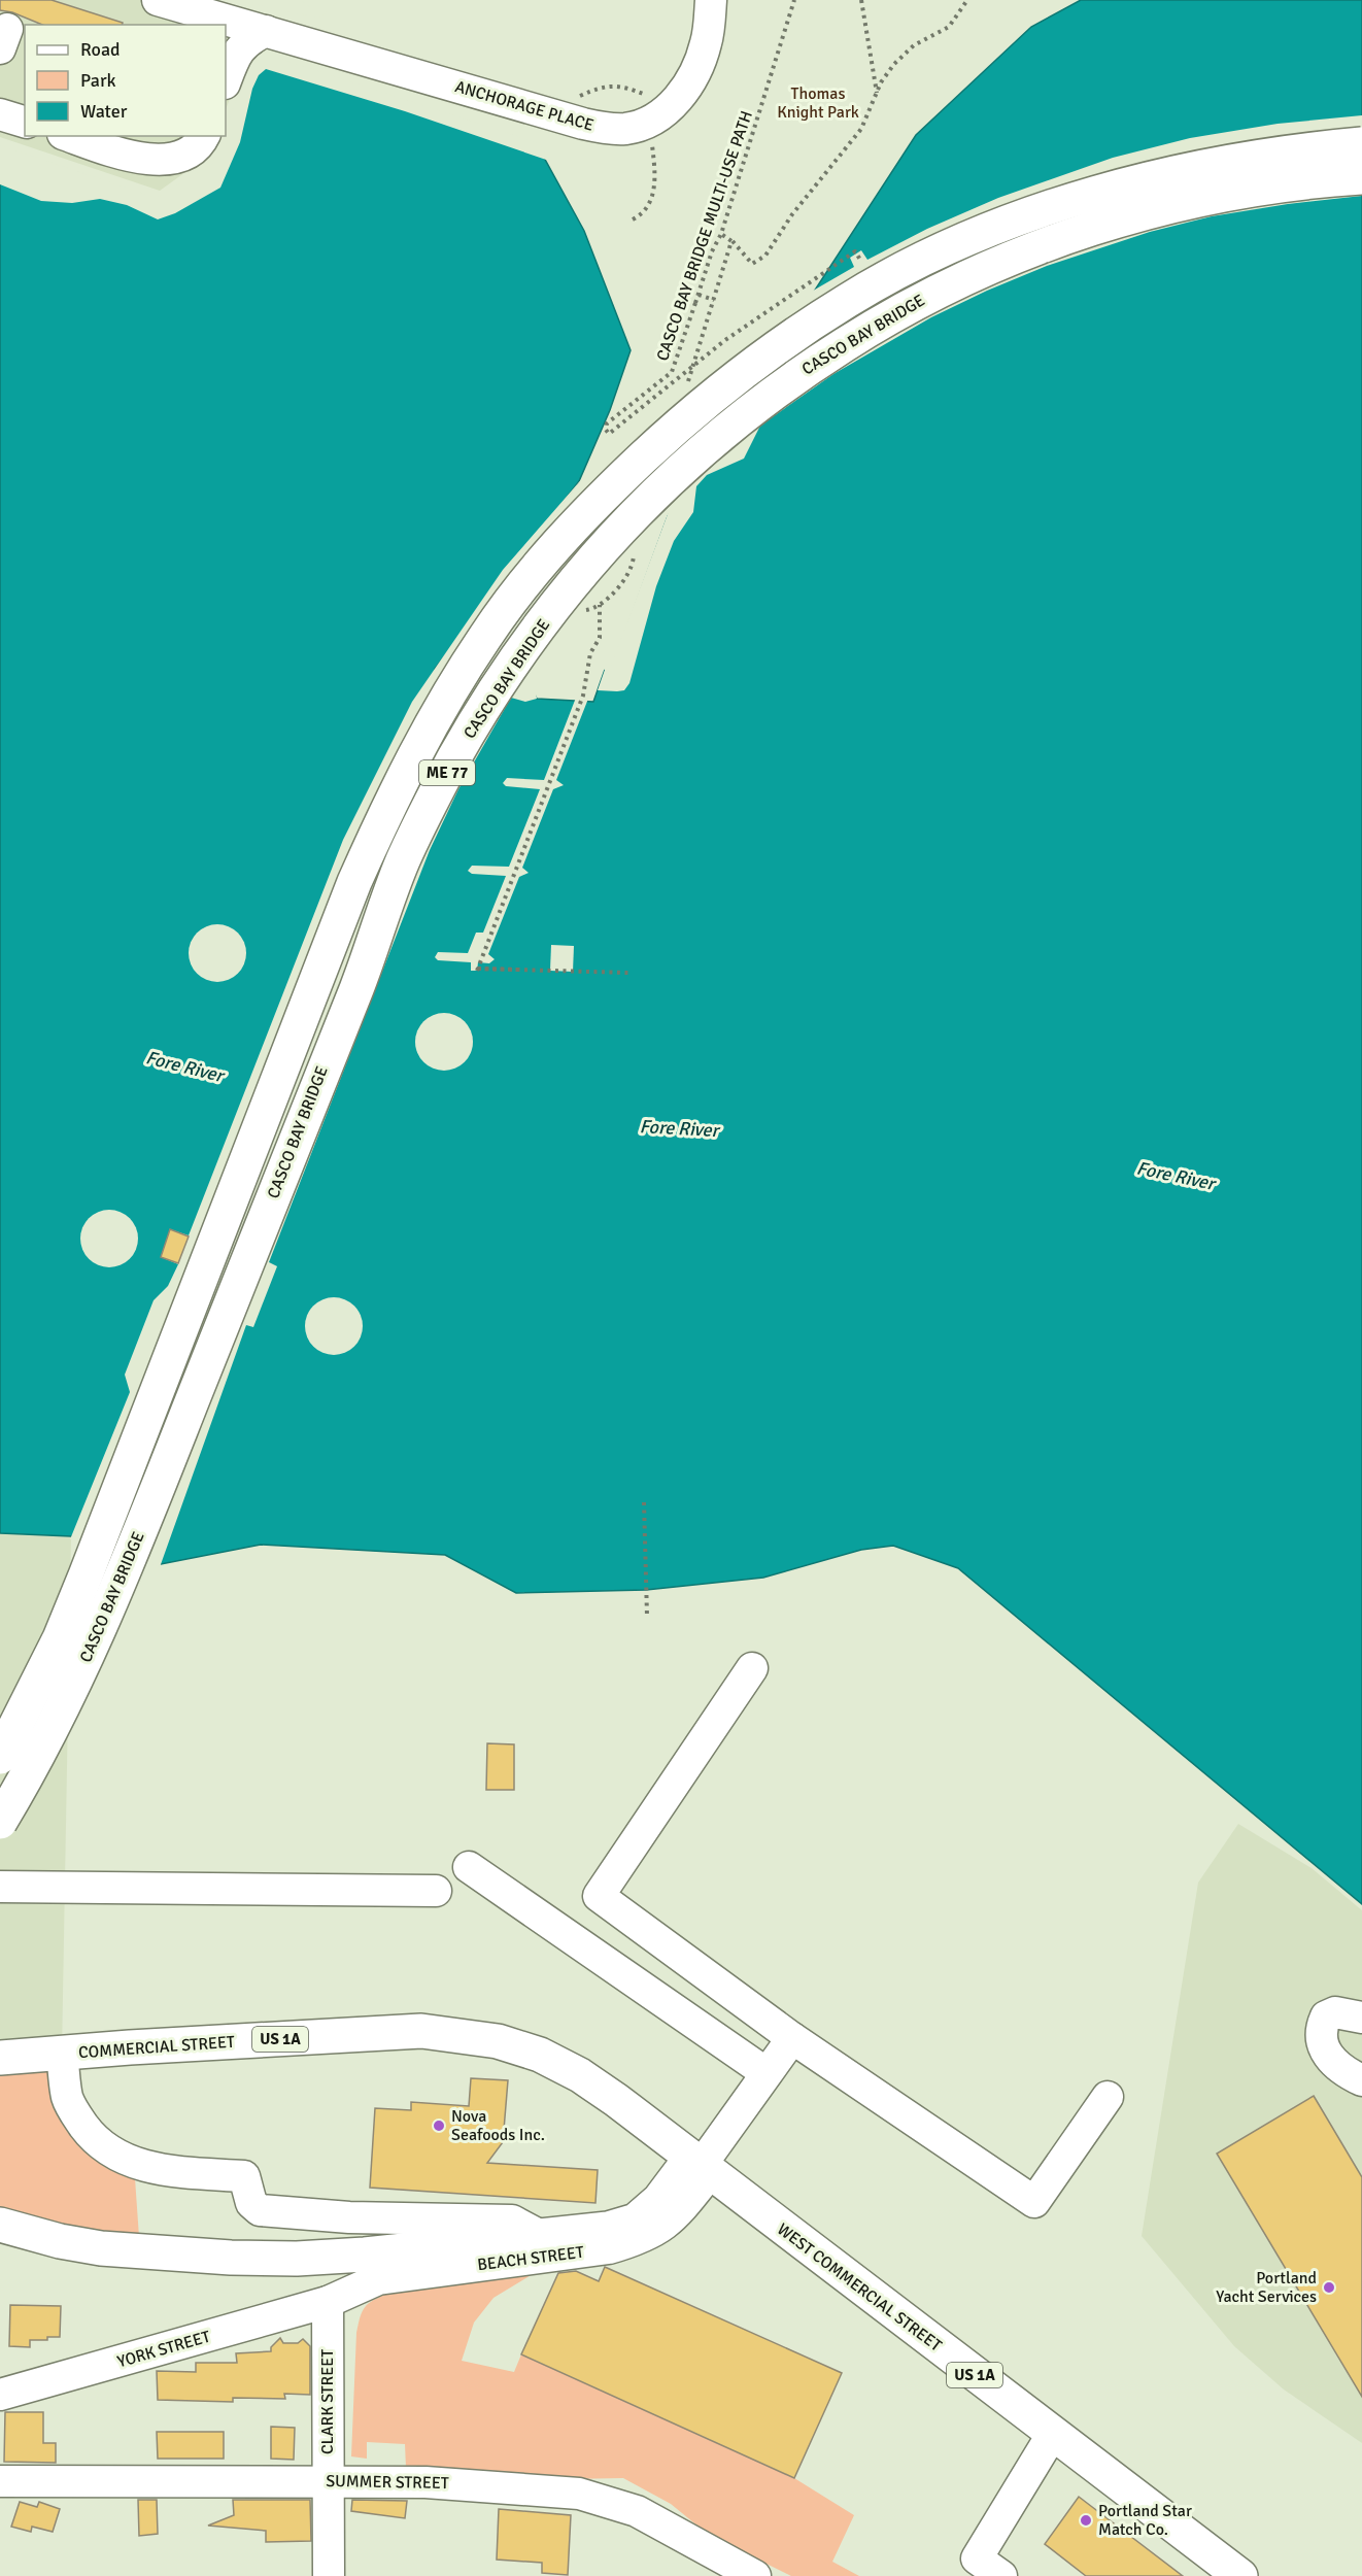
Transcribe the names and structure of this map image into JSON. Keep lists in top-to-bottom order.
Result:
{
  "streets": {
    "main road": [
      "CASCO BAY BRIDGE",
      "ME 77",
      "US 1A",
      "COMMERCIAL STREET",
      "WEST COMMERCIAL STREET"
    ],
    "street": [
      "ANCHORAGE PLACE",
      "BEACH STREET",
      "YORK STREET",
      "CLARK STREET",
      "SUMMER STREET"
    ],
    "path": ["CASCO BAY BRIDGE MULTI-USE PATH"]
  },
  "crossings": [
    ["COMMERCIAL STREET", "WEST COMMERCIAL STREET"],
    ["BEACH STREET", "WEST COMMERCIAL STREET"],
    ["BEACH STREET", "YORK STREET"],
    ["BEACH STREET", "CLARK STREET"],
    ["YORK STREET", "CLARK STREET"],
    ["CLARK STREET", "SUMMER STREET"]
  ],
  "water": ["Fore River"],
  "parks": ["Thomas Knight Park"],
  "places": ["Nova Seafoods Inc.", "Portland Yacht Services", "Portland Star Match Co."],
  "legend": ["Road", "Park", "Water"]
}
